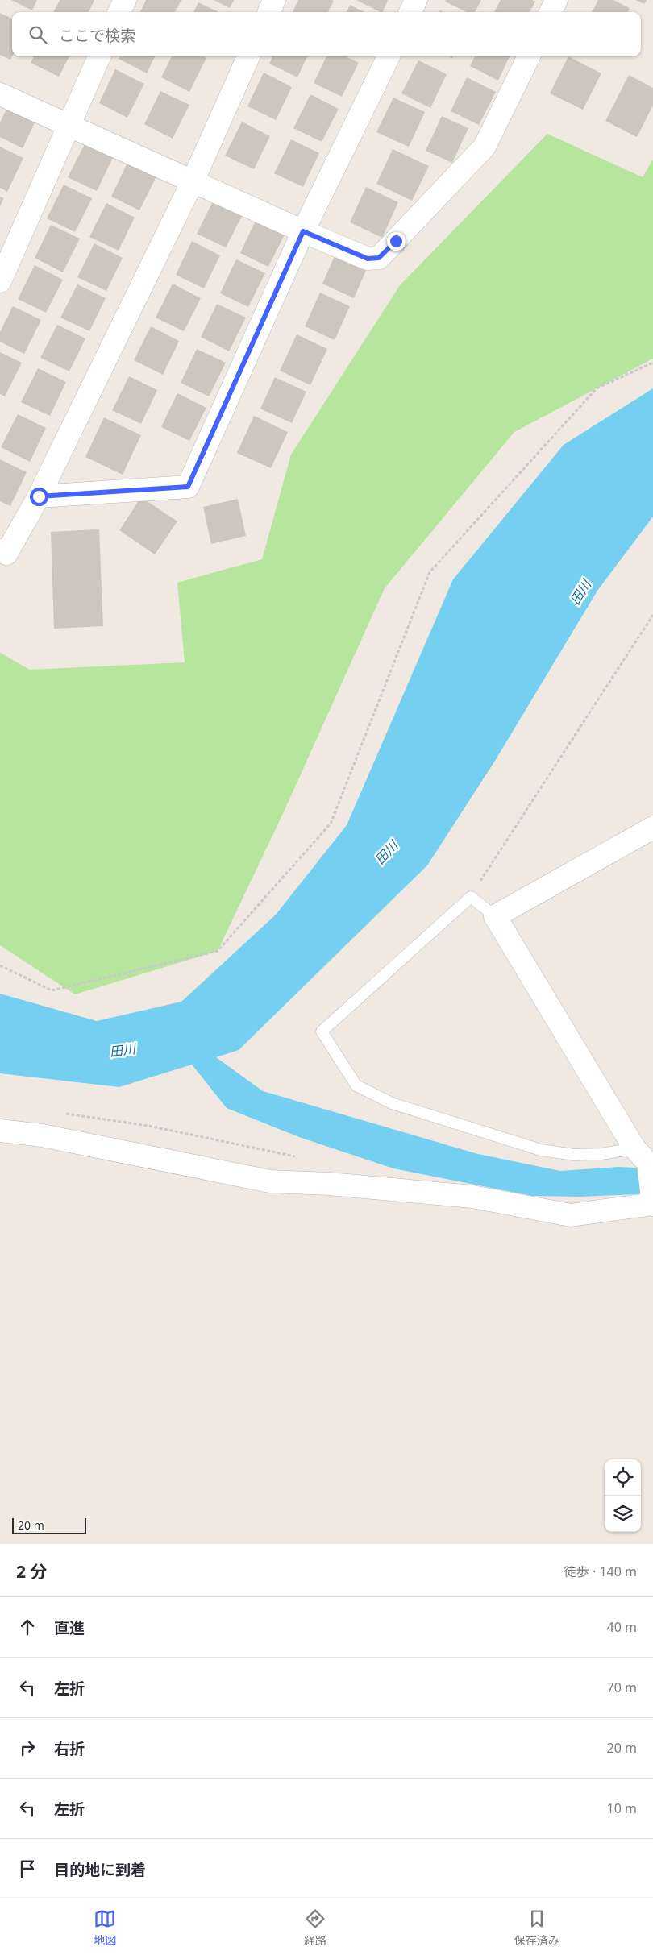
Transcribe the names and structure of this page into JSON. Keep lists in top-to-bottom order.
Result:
{
  "water": ["田川"],
  "scale_bar": "20 m",
  "page": {
    "search": "ここで検索",
    "scale": "20 m",
    "heading": ["2 分", "徒歩 · 140 m"],
    "list": [
      ["直進", "40 m"],
      ["左折", "70 m"],
      ["右折", "20 m"],
      ["左折", "10 m"],
      "目的地に到着"
    ],
    "nav": ["地図", "経路", "保存済み"]
  }
}
